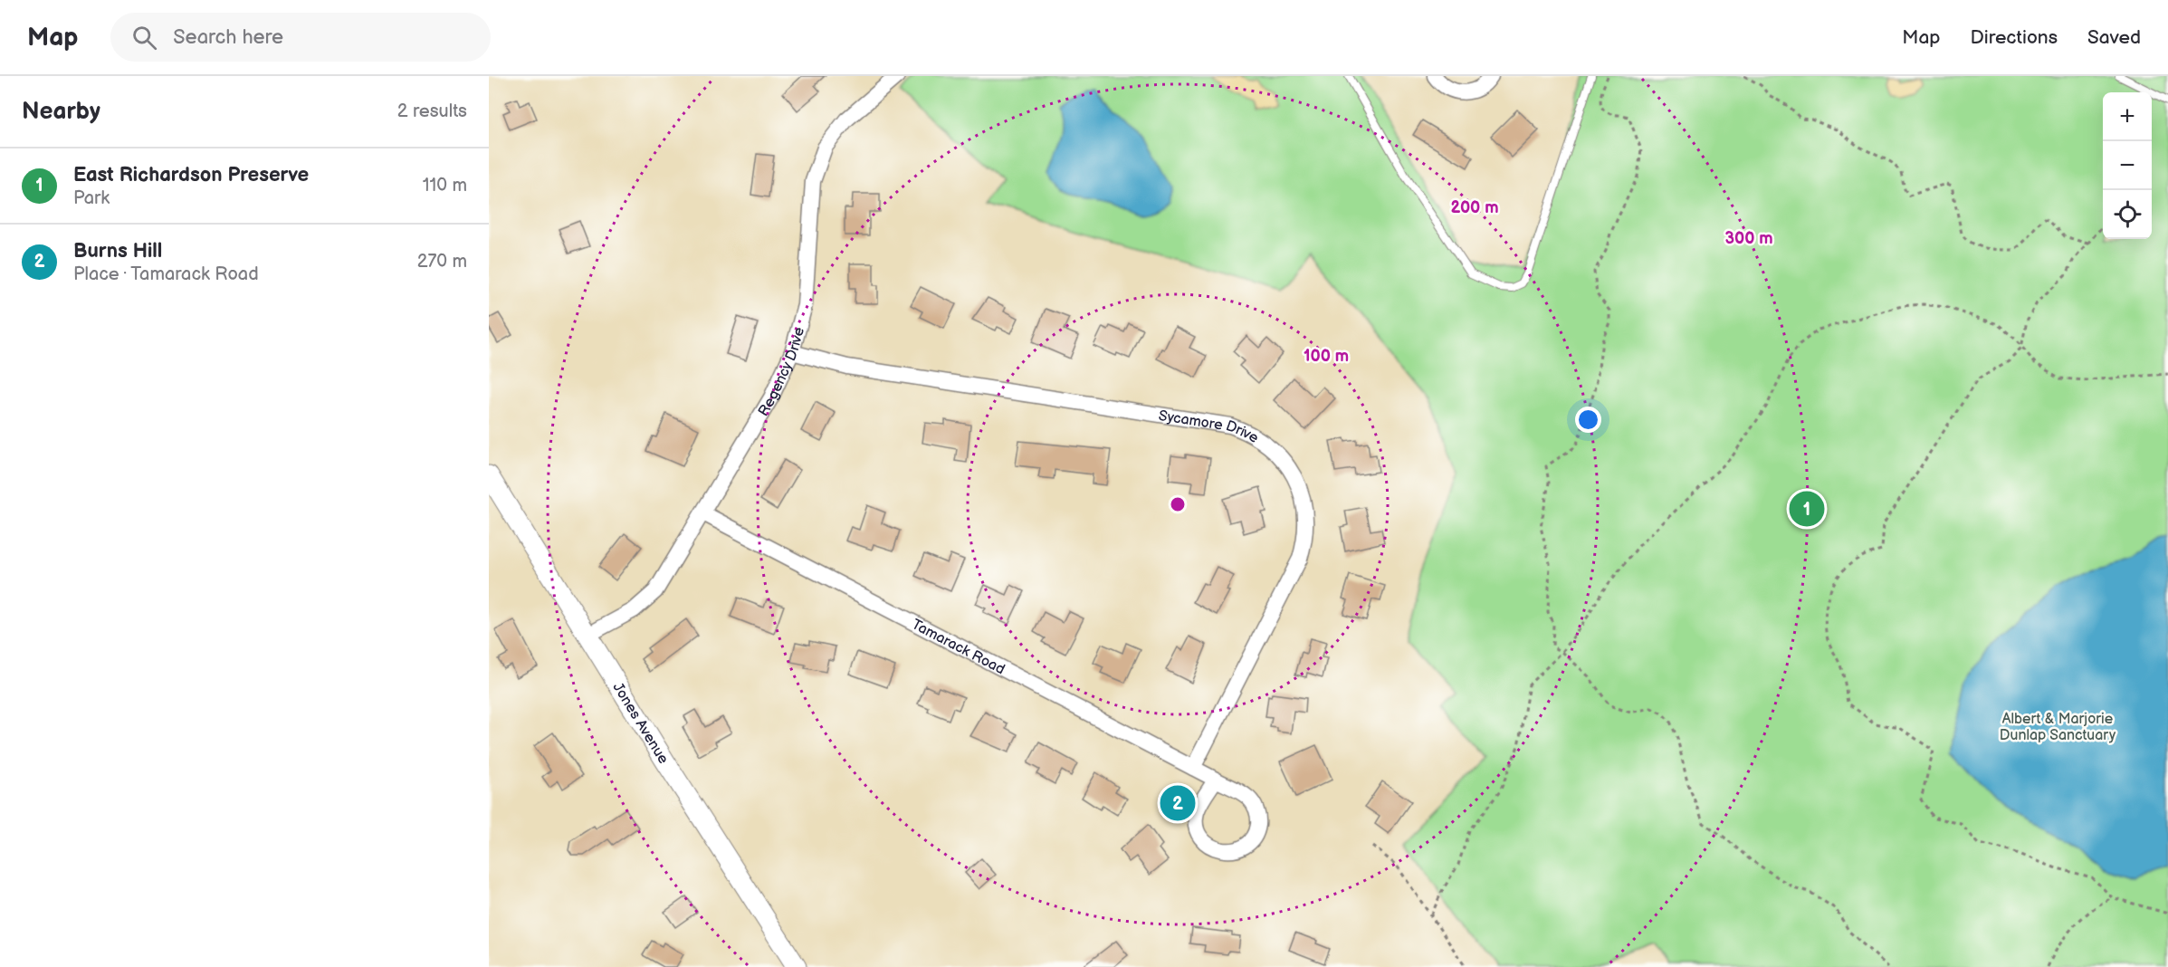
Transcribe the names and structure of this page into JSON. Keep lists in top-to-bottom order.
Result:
{
  "streets": {
    "street": [
      "Regency Drive",
      "Sycamore Drive",
      "Tamarack Road",
      "Jones Avenue"
    ]
  },
  "crossings": [
    ["Regency Drive", "Sycamore Drive"],
    ["Regency Drive", "Tamarack Road"],
    ["Regency Drive", "Jones Avenue"],
    ["Sycamore Drive", "Tamarack Road"]
  ],
  "parks": ["Albert & Marjorie Dunlap Sanctuary"],
  "page": {
    "header": "Map",
    "search": "Search here",
    "nav": ["Map", "Directions", "Saved"],
    "heading": ["Nearby", "2 results"],
    "map_buttons": ["+", "−"],
    "list": [
      {
        "mark": "1",
        "name": "East Richardson Preserve",
        "note": "Park",
        "value": "110 m"
      },
      {
        "mark": "2",
        "name": "Burns Hill",
        "note": "Place · Tamarack Road",
        "value": "270 m"
      }
    ],
    "pins": ["1", "2"]
  },
  "rings": ["200 m", "300 m", "100 m"]
}
